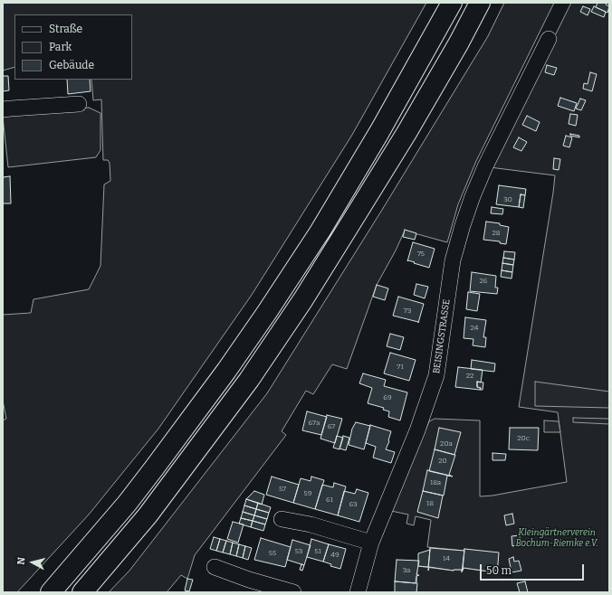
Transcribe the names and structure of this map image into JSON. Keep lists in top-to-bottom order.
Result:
{
  "streets": {
    "street": ["BEISINGSTRASSE"]
  },
  "parks": ["Kleingärtnerverein Bochum-Riemke e.V."],
  "house_numbers": [
    "30",
    "28",
    "75",
    "26",
    "73",
    "24",
    "71",
    "22",
    "69",
    "67a",
    "67",
    "20c",
    "20a",
    "20",
    "18a",
    "57",
    "59",
    "61",
    "18",
    "63",
    "53",
    "51",
    "55",
    "49",
    "14",
    "3a"
  ],
  "legend": ["Straße", "Park", "Gebäude"],
  "scale_bar": "50 m",
  "north": "left"
}
